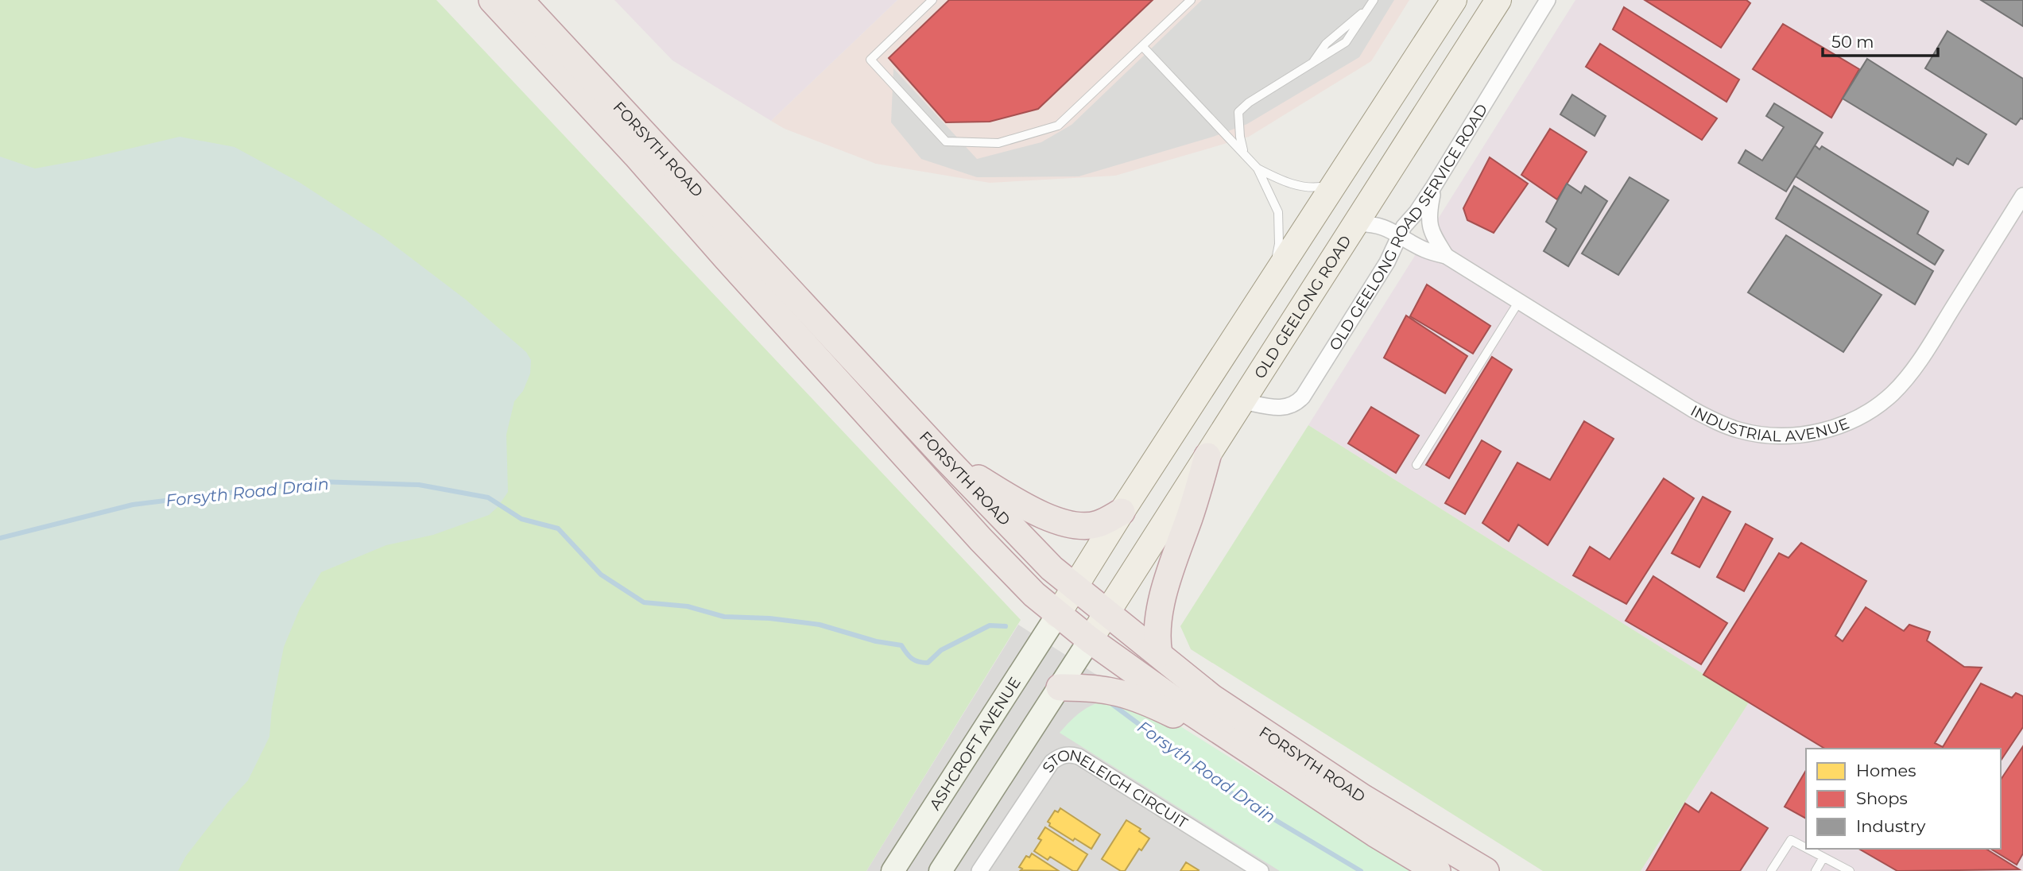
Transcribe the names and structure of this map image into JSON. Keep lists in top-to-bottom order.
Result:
{
  "streets": {
    "highway": ["FORSYTH ROAD"],
    "main road": ["OLD GEELONG ROAD", "ASHCROFT AVENUE"],
    "street": ["OLD GEELONG ROAD SERVICE ROAD", "INDUSTRIAL AVENUE", "STONELEIGH CIRCUIT"]
  },
  "crossings": [
    ["FORSYTH ROAD", "OLD GEELONG ROAD"],
    ["FORSYTH ROAD", "ASHCROFT AVENUE"],
    ["OLD GEELONG ROAD SERVICE ROAD", "OLD GEELONG ROAD"],
    ["OLD GEELONG ROAD SERVICE ROAD", "INDUSTRIAL AVENUE"],
    ["OLD GEELONG ROAD", "INDUSTRIAL AVENUE"]
  ],
  "water": ["Forsyth Road Drain"],
  "legend": ["Homes", "Shops", "Industry"],
  "scale_bar": "50 m"
}
